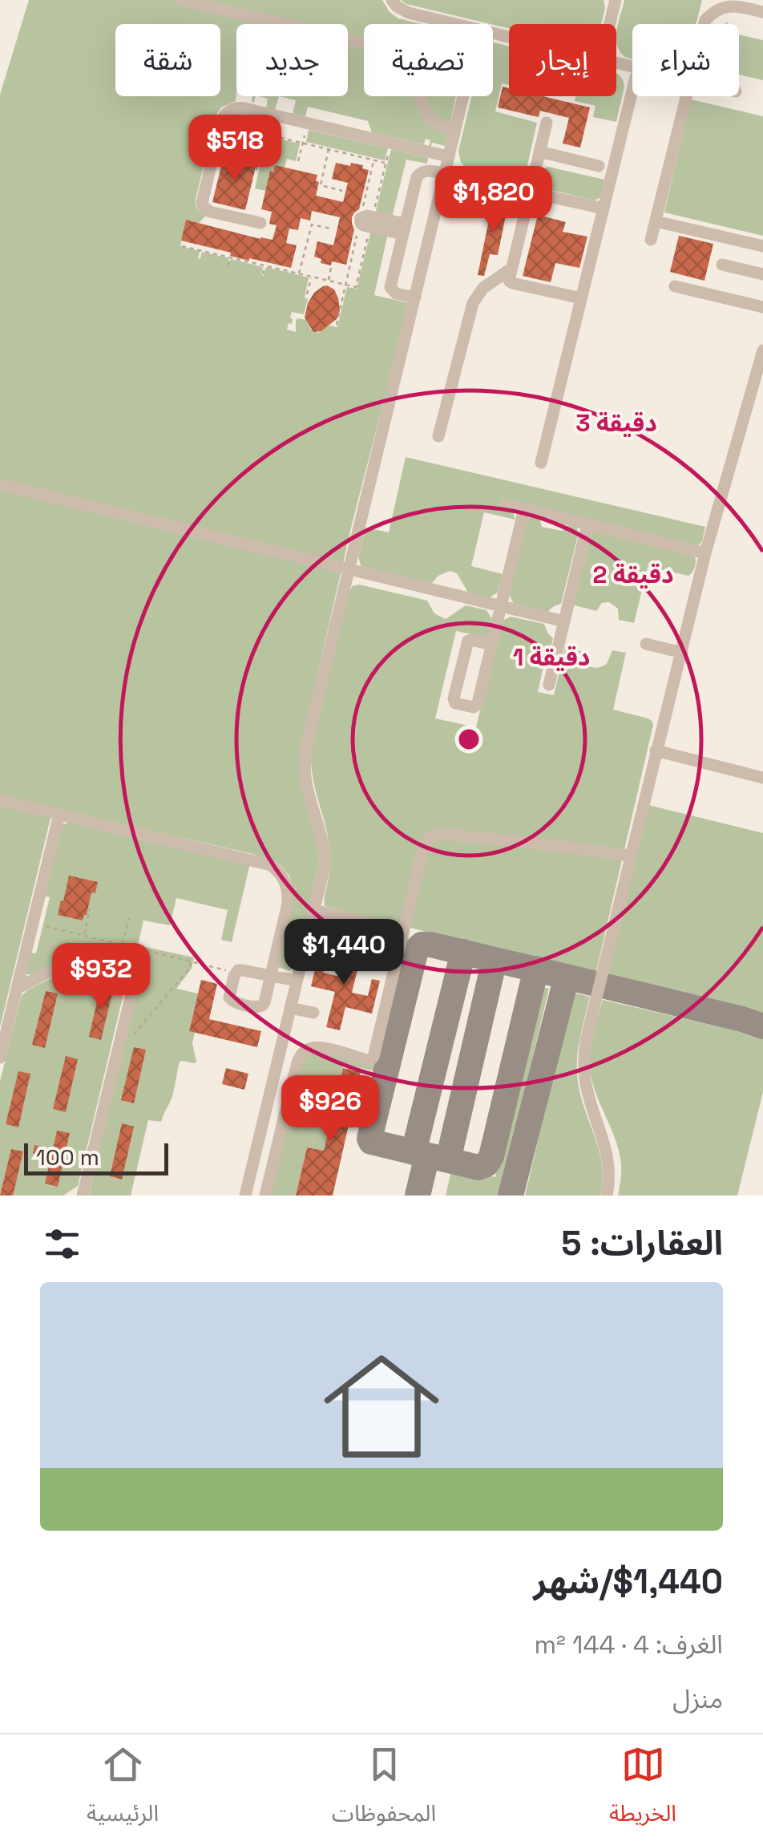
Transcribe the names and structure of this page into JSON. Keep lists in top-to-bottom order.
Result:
{
  "scale_bar": "100 m",
  "page": {
    "chip": [
      "شراء",
      "إيجار",
      "تصفية",
      "جديد",
      "شقة"
    ],
    "price": [
      "$518",
      "$1,820",
      "$1,440",
      "$932",
      "$926"
    ],
    "scale": "100 m",
    "heading": "العقارات: 5",
    "list": [
      {
        "name": "$1,440/شهر",
        "note": "الغرف: 4 · 144 m² · منزل"
      }
    ],
    "tabs": ["الخريطة", "المحفوظات", "الرئيسية"]
  },
  "rings": ["3 دقيقة", "2 دقيقة", "1 دقيقة"]
}
